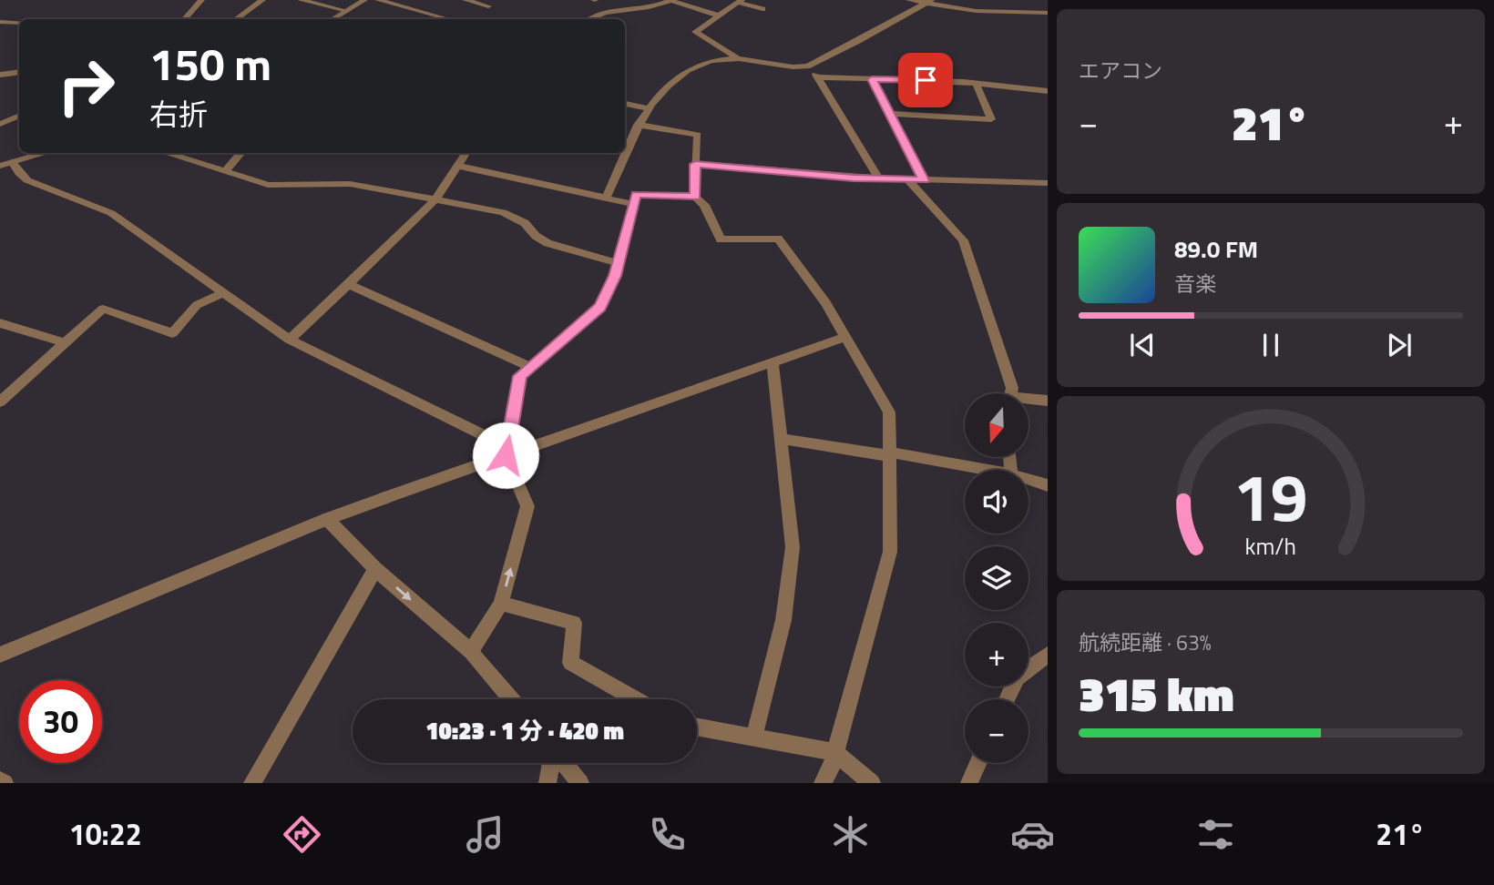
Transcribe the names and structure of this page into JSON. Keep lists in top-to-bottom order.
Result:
{
  "north": "bottom",
  "page": {
    "tile": [
      "エアコン",
      ["航続距離 · 63%", "315 km"]
    ],
    "turn": ["150 m", "右折"],
    "heat": ["−", "21°", "+"],
    "song": ["89.0 FM", "音楽"],
    "map_buttons": ["+", "−"],
    "limit": "30",
    "trip": "10:23 · 1 分 · 420 m",
    "tabs": ["10:22", "21°"],
    "gauge": ["19", "km/h"]
  }
}
